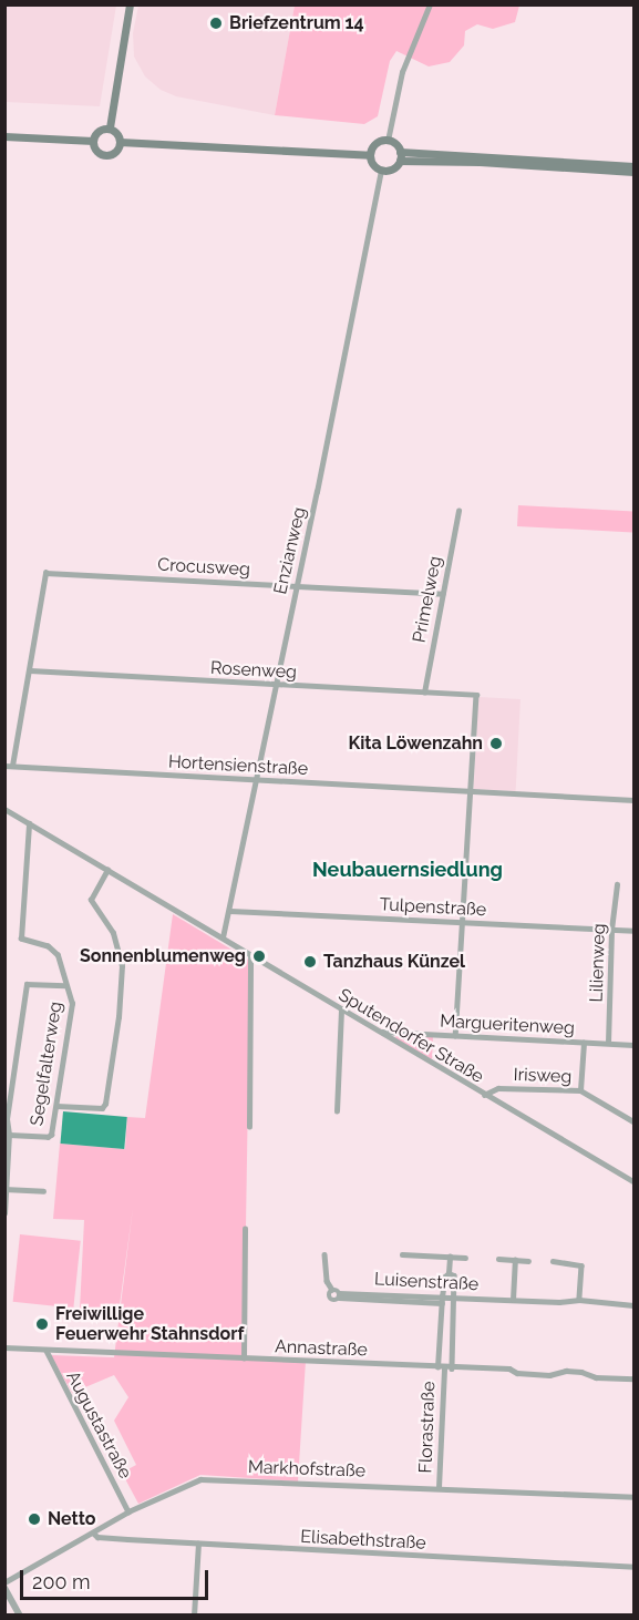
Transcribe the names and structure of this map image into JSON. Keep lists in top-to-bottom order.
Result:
{
  "streets": {
    "street": [
      "Enzianweg",
      "Crocusweg",
      "Primelweg",
      "Rosenweg",
      "Hortensienstraße",
      "Tulpenstraße",
      "Lilienweg",
      "Margueritenweg",
      "Sputendorfer Straße",
      "Segelfalterweg",
      "Irisweg",
      "Luisenstraße",
      "Annastraße",
      "Augustastraße",
      "Florastraße",
      "Markhofstraße",
      "Elisabethstraße"
    ]
  },
  "crossings": [
    ["Enzianweg", "Crocusweg"],
    ["Enzianweg", "Rosenweg"],
    ["Enzianweg", "Hortensienstraße"],
    ["Enzianweg", "Tulpenstraße"],
    ["Enzianweg", "Sputendorfer Straße"],
    ["Crocusweg", "Primelweg"],
    ["Crocusweg", "Rosenweg"],
    ["Primelweg", "Rosenweg"],
    ["Rosenweg", "Hortensienstraße"],
    ["Tulpenstraße", "Lilienweg"],
    ["Lilienweg", "Margueritenweg"],
    ["Margueritenweg", "Sputendorfer Straße"],
    ["Sputendorfer Straße", "Segelfalterweg"],
    ["Sputendorfer Straße", "Irisweg"],
    ["Luisenstraße", "Florastraße"],
    ["Annastraße", "Augustastraße"],
    ["Annastraße", "Florastraße"],
    ["Augustastraße", "Markhofstraße"],
    ["Florastraße", "Markhofstraße"],
    ["Markhofstraße", "Elisabethstraße"]
  ],
  "districts": ["Neubauernsiedlung"],
  "places": [
    "Briefzentrum 14",
    "Kita Löwenzahn",
    "Sonnenblumenweg",
    "Tanzhaus Künzel",
    "Freiwillige Feuerwehr Stahnsdorf",
    "Netto"
  ],
  "scale_bar": "200 m"
}
